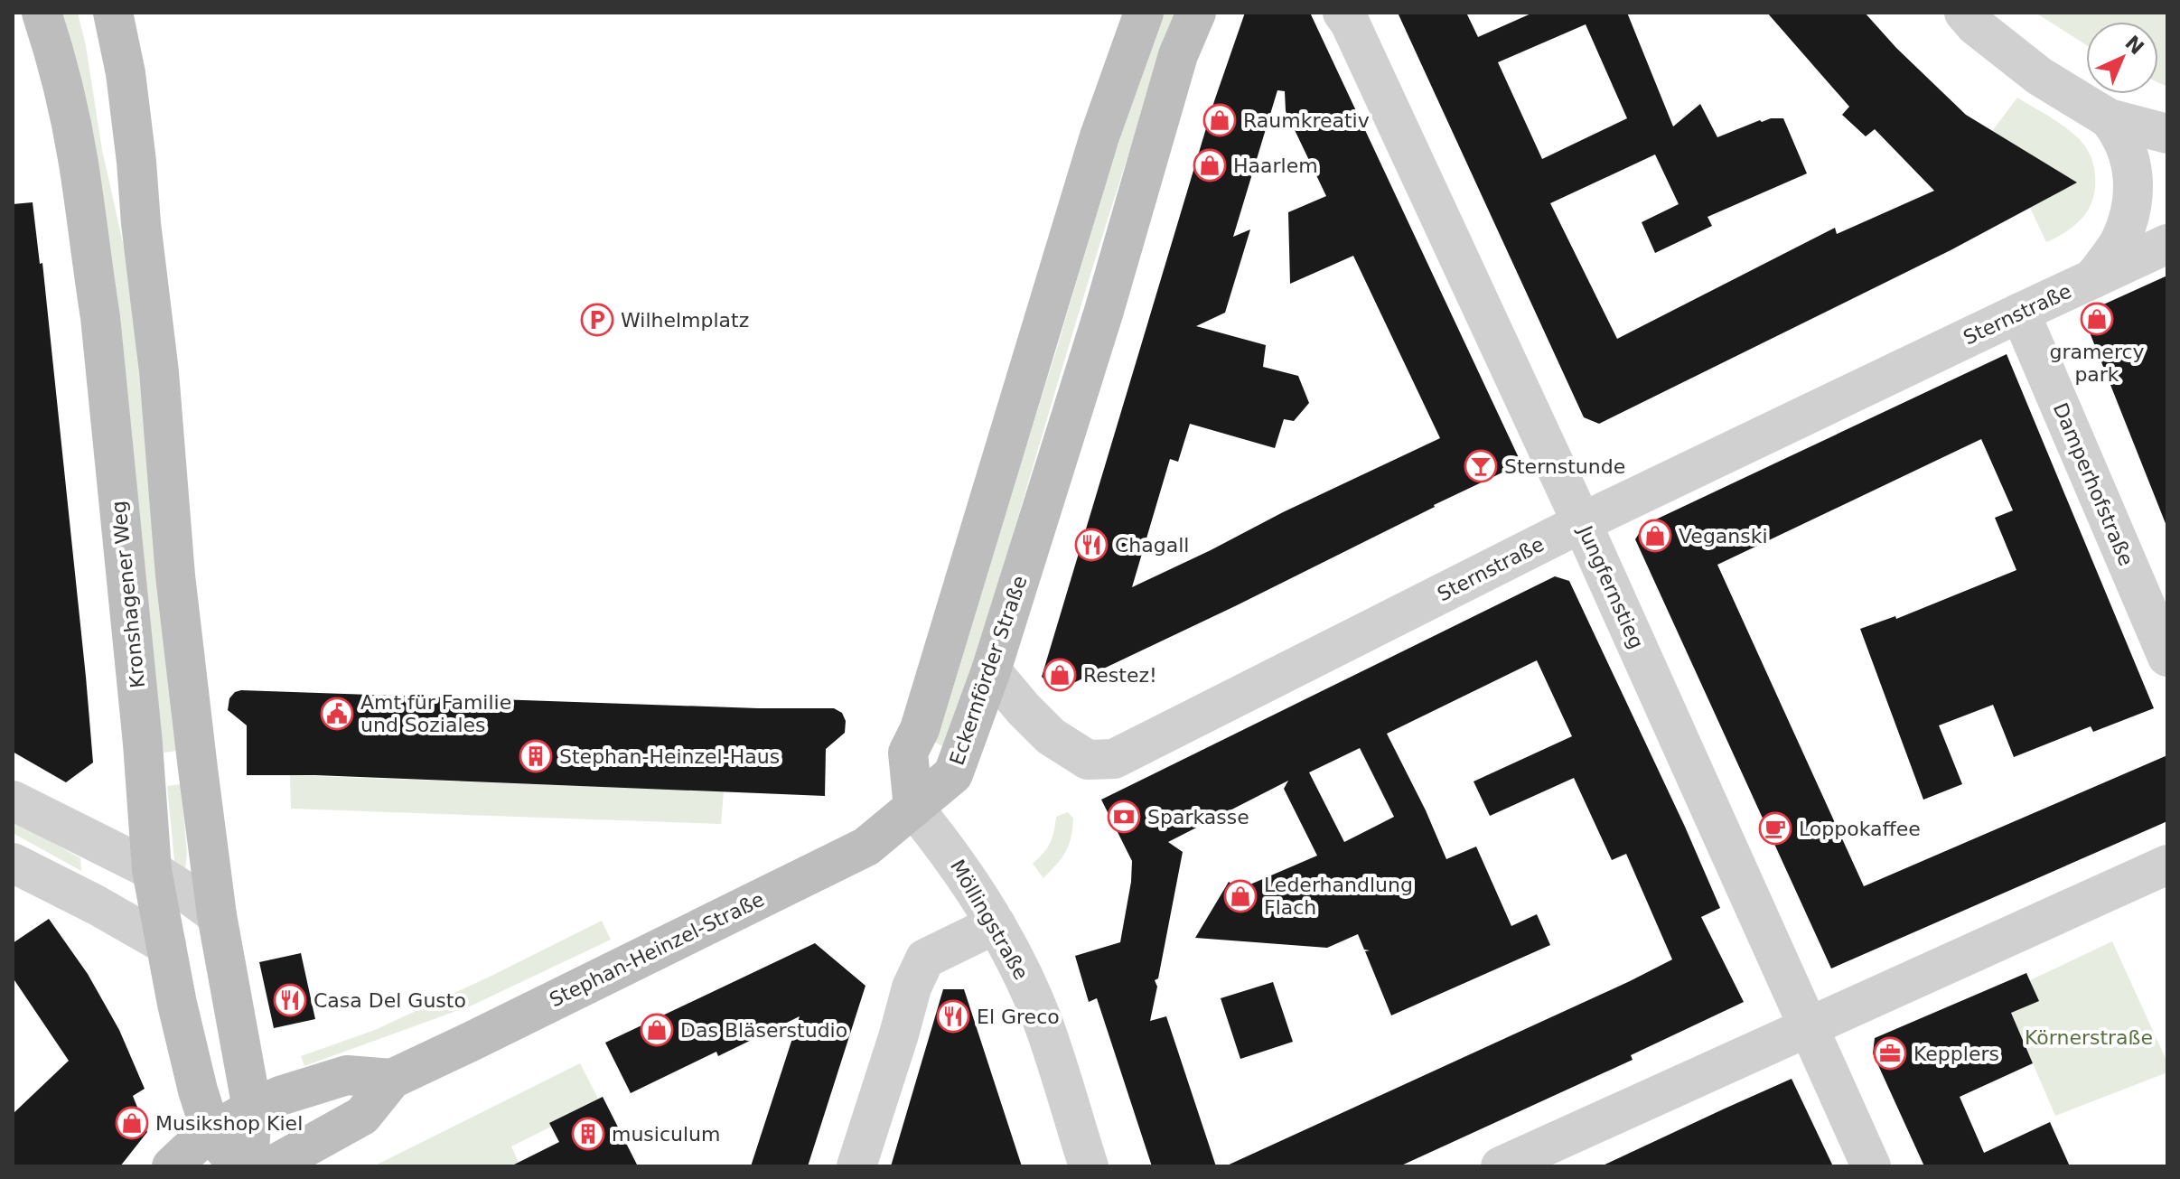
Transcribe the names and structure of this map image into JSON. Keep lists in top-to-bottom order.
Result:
{
  "streets": {
    "main road": ["Kronshagener Weg", "Eckernförder Straße", "Stephan-Heinzel-Straße"],
    "street": [
      "Sternstraße",
      "Damperhofstraße",
      "Jungfernstieg",
      "Möllingstraße"
    ]
  },
  "crossings": [
    ["Sternstraße", "Damperhofstraße"],
    ["Sternstraße", "Jungfernstieg"],
    ["Sternstraße", "Eckernförder Straße"],
    ["Kronshagener Weg", "Stephan-Heinzel-Straße"],
    ["Eckernförder Straße", "Möllingstraße"],
    ["Eckernförder Straße", "Stephan-Heinzel-Straße"],
    ["Möllingstraße", "Stephan-Heinzel-Straße"]
  ],
  "parks": ["Körnerstraße"],
  "places": {
    "shop": [
      "Raumkreativ",
      "Haarlem",
      "gramercy park",
      "Veganski",
      "Restez!",
      "Lederhandlung Flach",
      "Das Bläserstudio",
      "Musikshop Kiel"
    ],
    "parking": ["Wilhelmplatz"],
    "bar": ["Sternstunde"],
    "restaurant": ["Chagall", "Casa Del Gusto", "El Greco"],
    "public building": ["Amt für Familie und Soziales"],
    "building": ["Stephan-Heinzel-Haus", "musiculum"],
    "bank": ["Sparkasse"],
    "cafe": ["Loppokaffee"],
    "office": ["Kepplers"]
  },
  "north": "top right"
}
